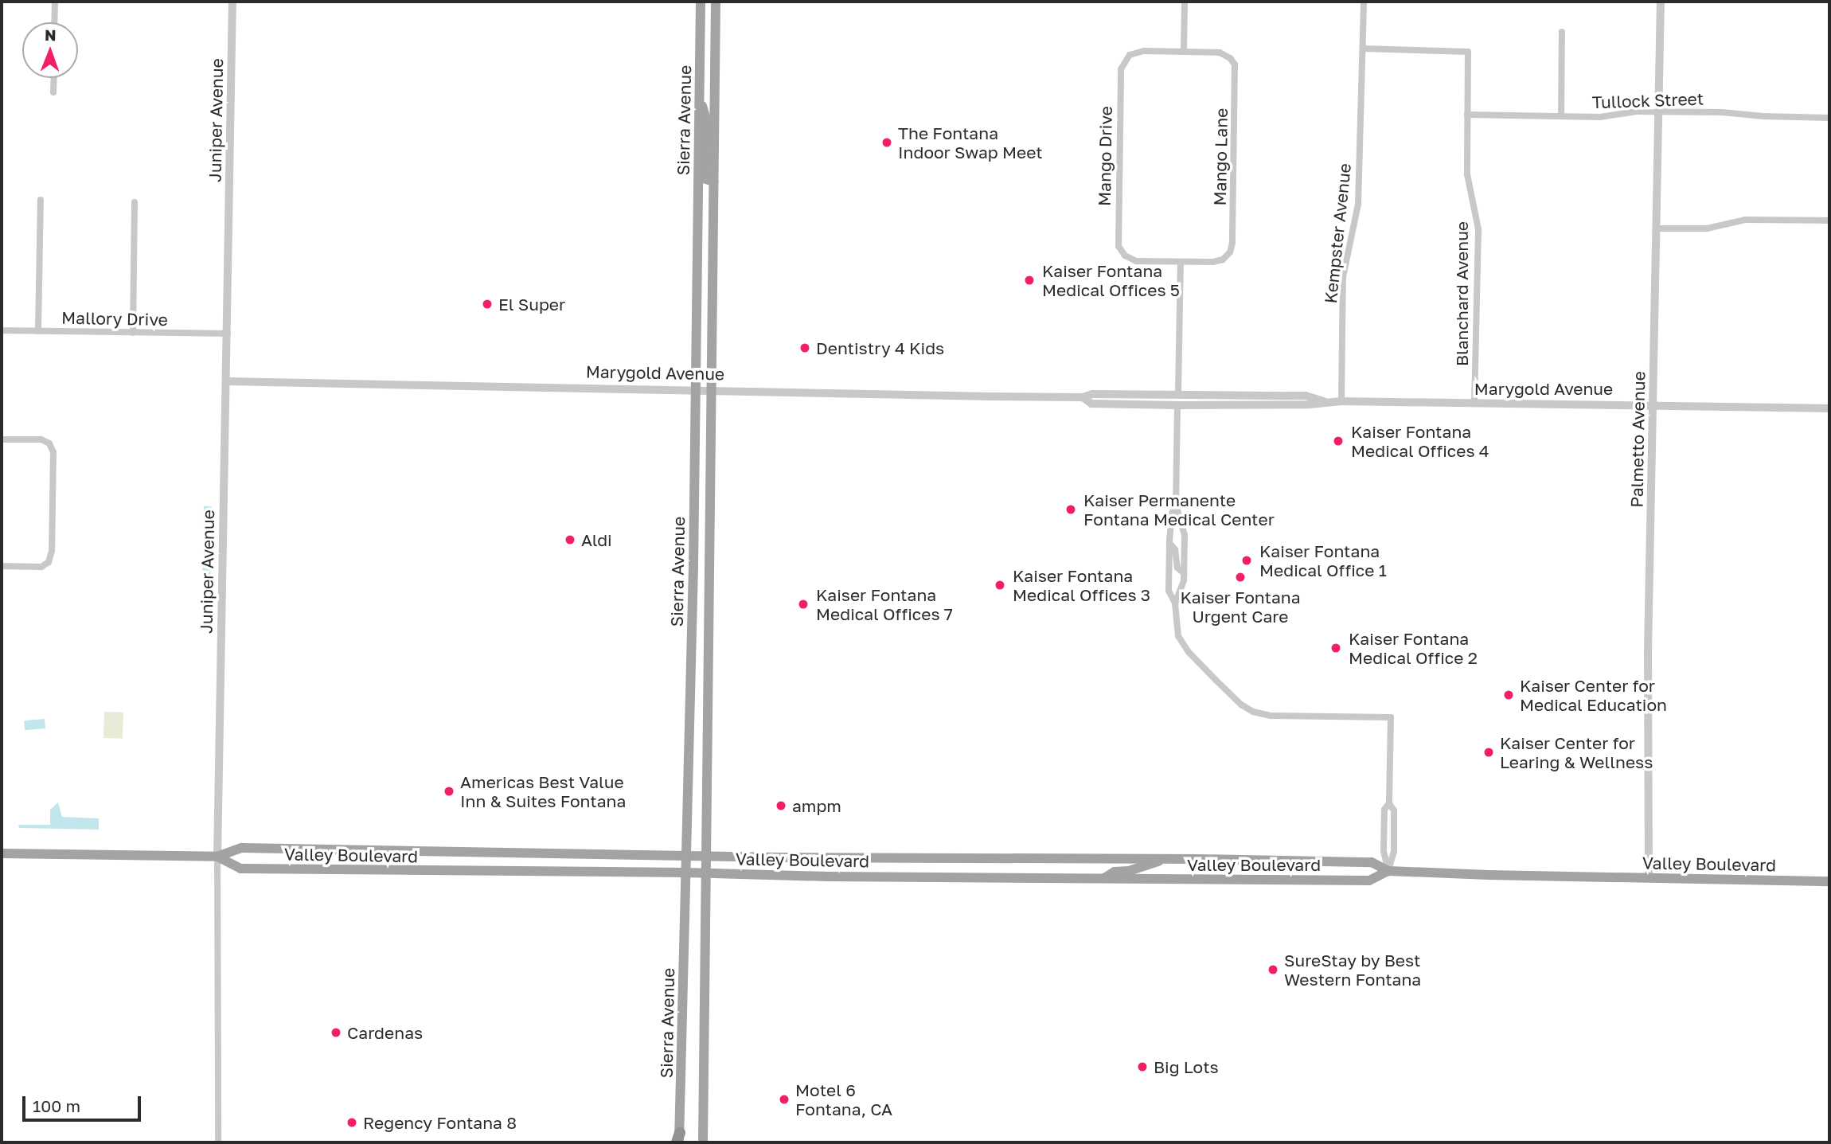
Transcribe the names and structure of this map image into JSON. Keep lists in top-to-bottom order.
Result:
{
  "streets": {
    "main road": ["Sierra Avenue", "Valley Boulevard"],
    "street": [
      "Tullock Street",
      "Juniper Avenue",
      "Mango Drive",
      "Mango Lane",
      "Kempster Avenue",
      "Blanchard Avenue",
      "Mallory Drive",
      "Marygold Avenue",
      "Palmetto Avenue"
    ]
  },
  "crossings": [
    ["Tullock Street", "Blanchard Avenue"],
    ["Tullock Street", "Palmetto Avenue"],
    ["Juniper Avenue", "Mallory Drive"],
    ["Juniper Avenue", "Marygold Avenue"],
    ["Juniper Avenue", "Valley Boulevard"],
    ["Sierra Avenue", "Marygold Avenue"],
    ["Sierra Avenue", "Valley Boulevard"],
    ["Mango Drive", "Mango Lane"],
    ["Kempster Avenue", "Blanchard Avenue"],
    ["Kempster Avenue", "Marygold Avenue"],
    ["Blanchard Avenue", "Marygold Avenue"],
    ["Marygold Avenue", "Palmetto Avenue"],
    ["Palmetto Avenue", "Valley Boulevard"]
  ],
  "places": [
    "The Fontana Indoor Swap Meet",
    "Kaiser Fontana Medical Offices 5",
    "El Super",
    "Dentistry 4 Kids",
    "Kaiser Fontana Medical Offices 4",
    "Kaiser Permanente Fontana Medical Center",
    "Aldi",
    "Kaiser Fontana Medical Office 1",
    "Kaiser Fontana Urgent Care",
    "Kaiser Fontana Medical Offices 3",
    "Kaiser Fontana Medical Offices 7",
    "Kaiser Fontana Medical Office 2",
    "Kaiser Center for Medical Education",
    "Kaiser Center for Learing & Wellness",
    "Americas Best Value Inn & Suites Fontana",
    "ampm",
    "SureStay by Best Western Fontana",
    "Cardenas",
    "Big Lots",
    "Motel 6 Fontana, CA",
    "Regency Fontana 8"
  ],
  "scale_bar": "100 m",
  "north": "top"
}
